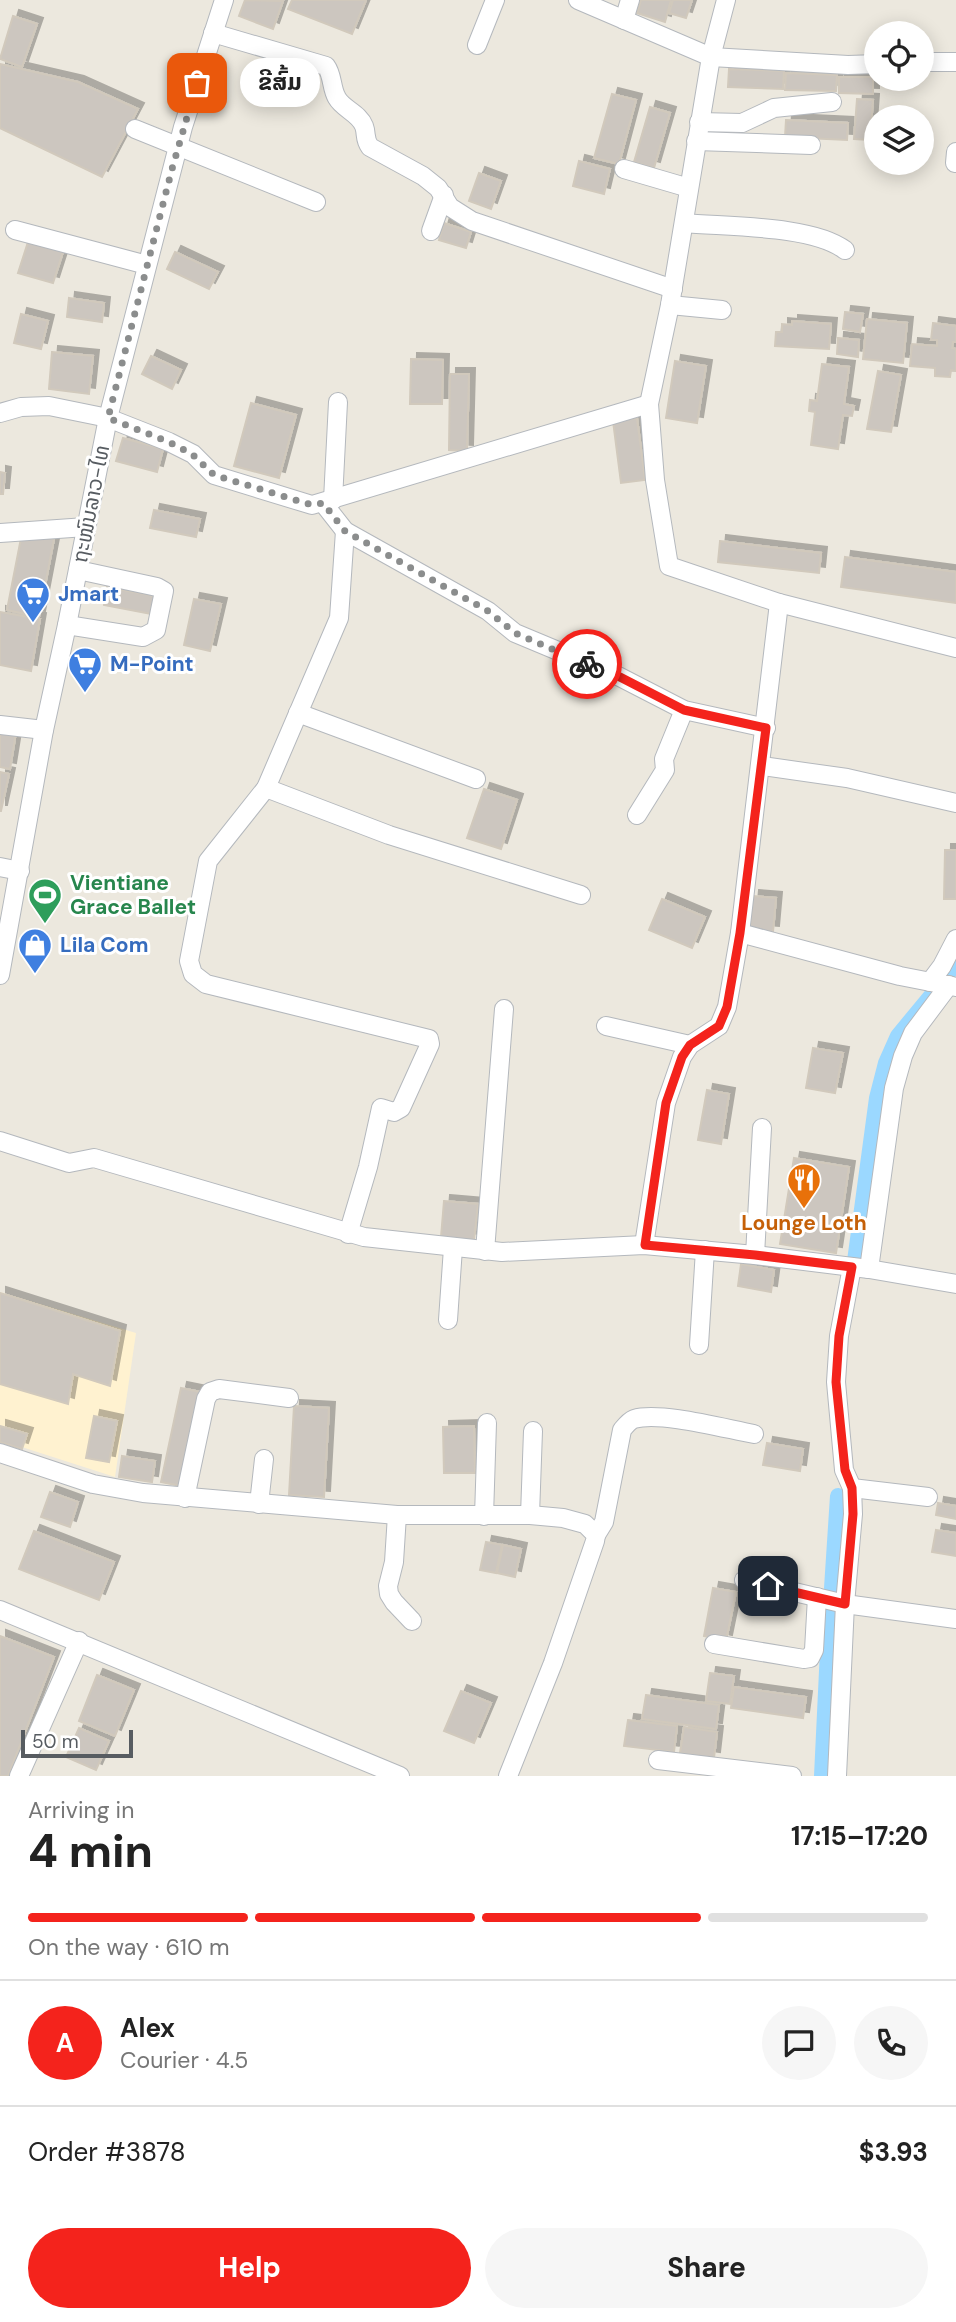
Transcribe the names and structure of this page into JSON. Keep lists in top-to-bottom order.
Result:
{
  "streets": {
    "street": ["ຖະໜົນລາວ-ໄທ"]
  },
  "places": {
    "other": ["ຂີສົ້ມ"],
    "supermarket": ["Jmart", "M-Point"],
    "sports": ["Vientiane Grace Ballet"],
    "shop": ["Lila Com"],
    "restaurant": ["Lounge Loth"]
  },
  "scale_bar": "50 m",
  "page": {
    "bubble": "ຂີສົ້ມ",
    "scale": "50 m",
    "heading": ["4 min", "Arriving in", "17:15–17:20"],
    "panel": [
      "Alex",
      "Courier · 4.5",
      "Order #3878",
      "$3.93"
    ],
    "bar": "On the way · 610 m",
    "round": "A",
    "buttons": ["Help", "Share"]
  }
}
